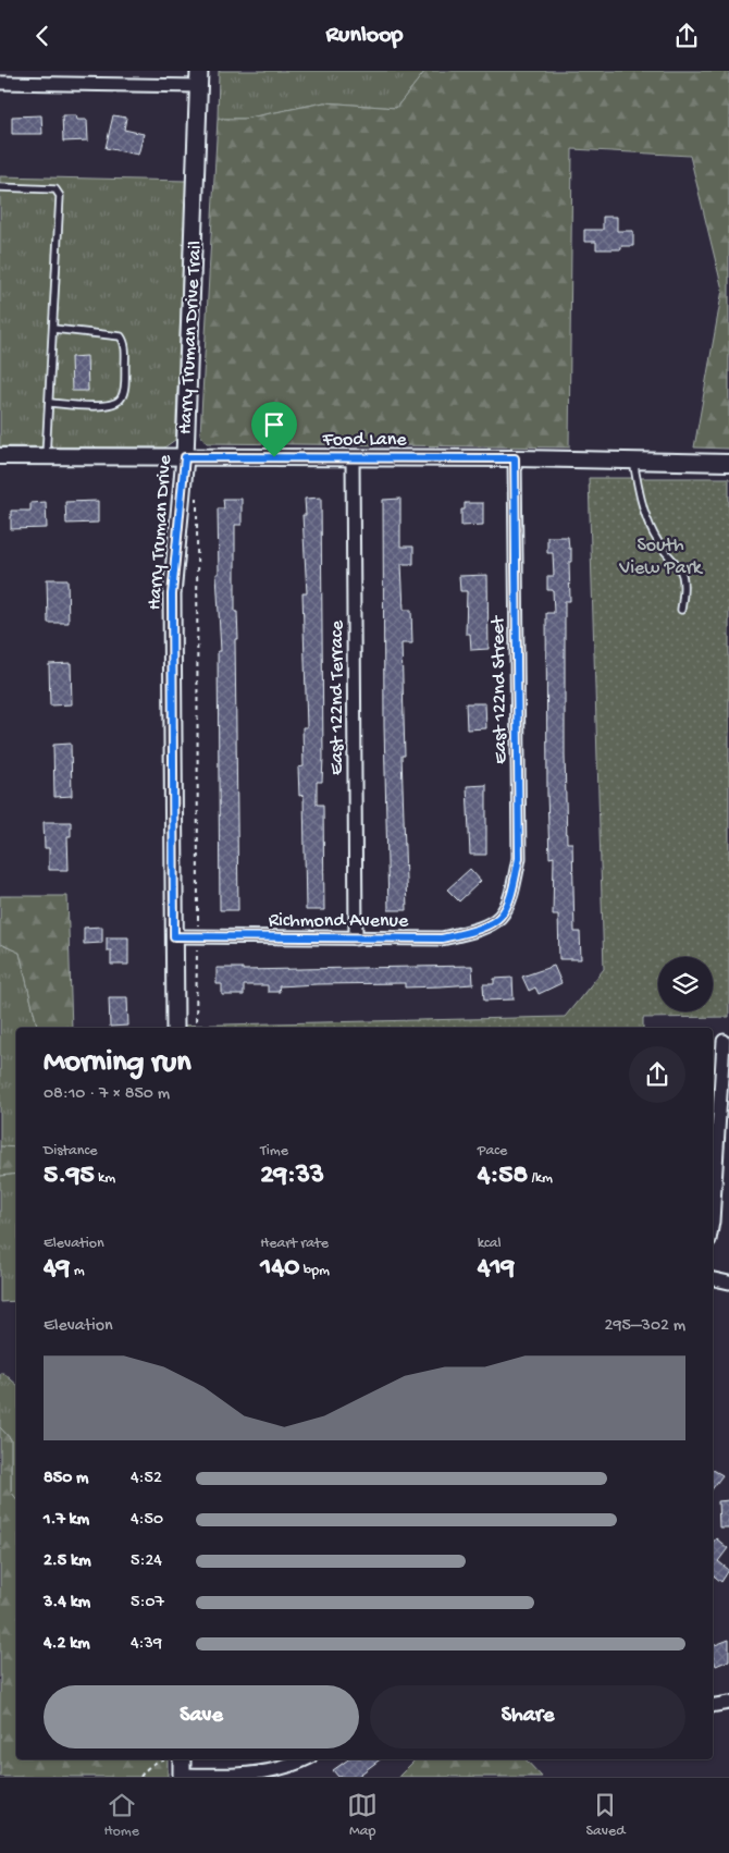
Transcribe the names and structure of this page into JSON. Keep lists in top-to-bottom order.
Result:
{
  "streets": {
    "main road": ["Harry Truman Drive"],
    "street": [
      "Food Lane",
      "East 122nd Street",
      "East 122nd Terrace",
      "Richmond Avenue"
    ]
  },
  "crossings": [
    ["Food Lane", "Harry Truman Drive"],
    ["Food Lane", "East 122nd Street"],
    ["Food Lane", "East 122nd Terrace"],
    ["Harry Truman Drive", "Richmond Avenue"],
    ["East 122nd Street", "Richmond Avenue"],
    ["East 122nd Terrace", "Richmond Avenue"]
  ],
  "parks": ["South View Park"],
  "page": {
    "header": "Runloop",
    "heading": ["Morning run", "08:10 · 7 × 850 m"],
    "stats": [
      ["Distance", "5.95 km"],
      ["Time", "29:33"],
      ["Pace", "4:58 /km"],
      ["Elevation", "49 m"],
      ["Heart rate", "140 bpm"],
      ["kcal", "419"]
    ],
    "chart": ["Elevation", "295–302 m"],
    "list": [
      {
        "name": "850 m",
        "note": "4:52"
      },
      {
        "name": "1.7 km",
        "note": "4:50"
      },
      {
        "name": "2.5 km",
        "note": "5:24"
      },
      {
        "name": "3.4 km",
        "note": "5:07"
      },
      {
        "name": "4.2 km",
        "note": "4:39"
      }
    ],
    "buttons": ["Save", "Share"],
    "tabs": ["Home", "Map", "Saved"]
  }
}
